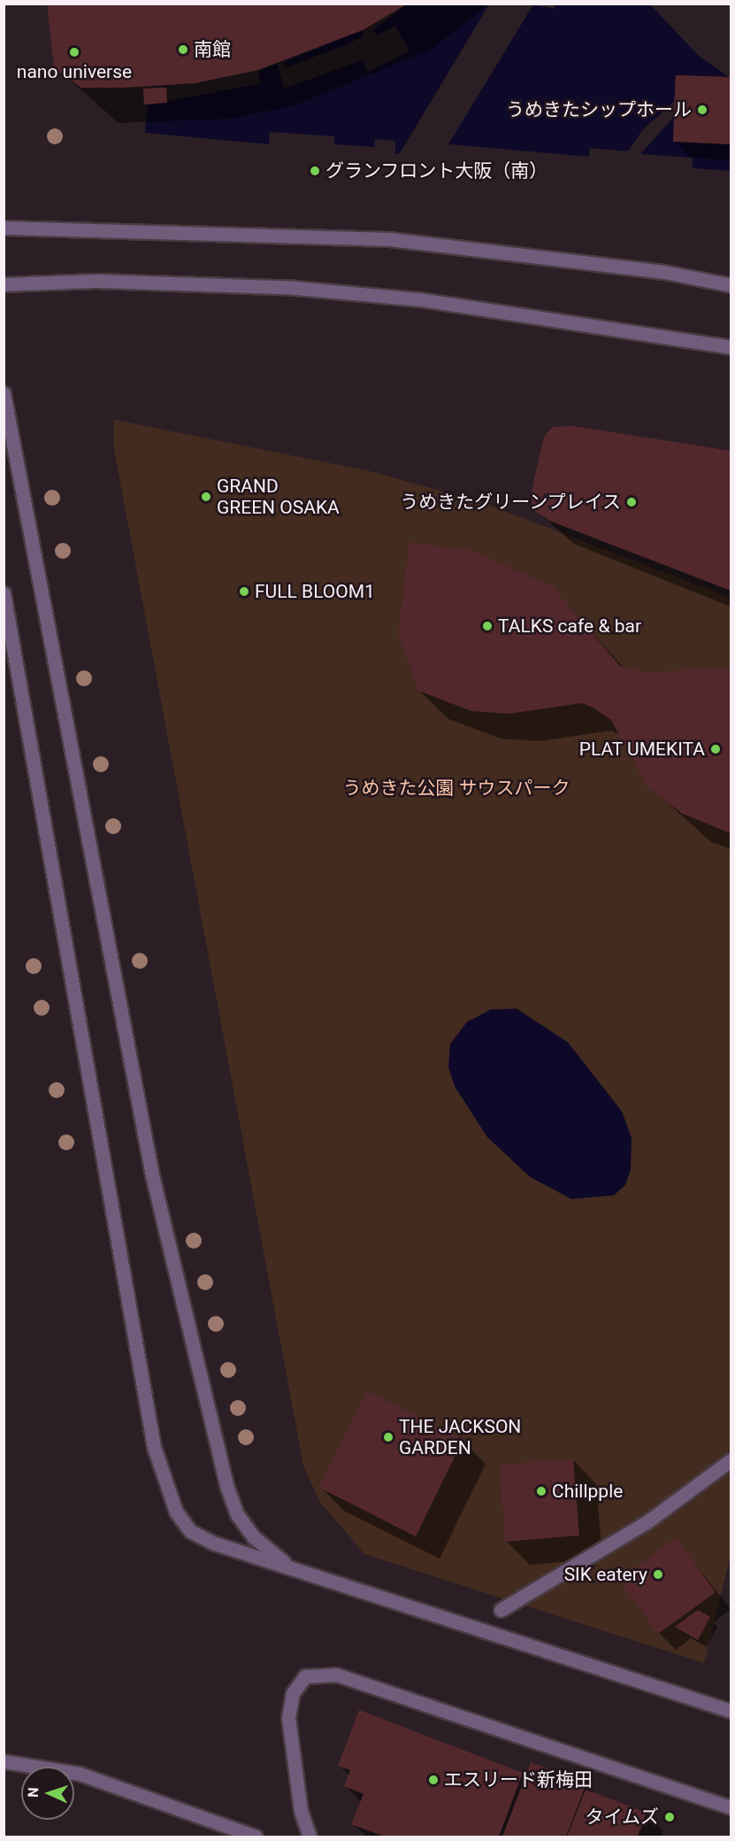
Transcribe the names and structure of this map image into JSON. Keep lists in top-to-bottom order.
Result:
{
  "parks": ["うめきた公園 サウスパーク"],
  "places": [
    "南館",
    "nano universe",
    "うめきたシップホール",
    "グランフロント大阪（南）",
    "GRAND GREEN OSAKA",
    "うめきたグリーンプレイス",
    "FULL BLOOM1",
    "TALKS cafe & bar",
    "PLAT UMEKITA",
    "THE JACKSON GARDEN",
    "Chillpple",
    "SIK eatery",
    "エスリード新梅田",
    "タイムズ"
  ],
  "north": "left"
}
